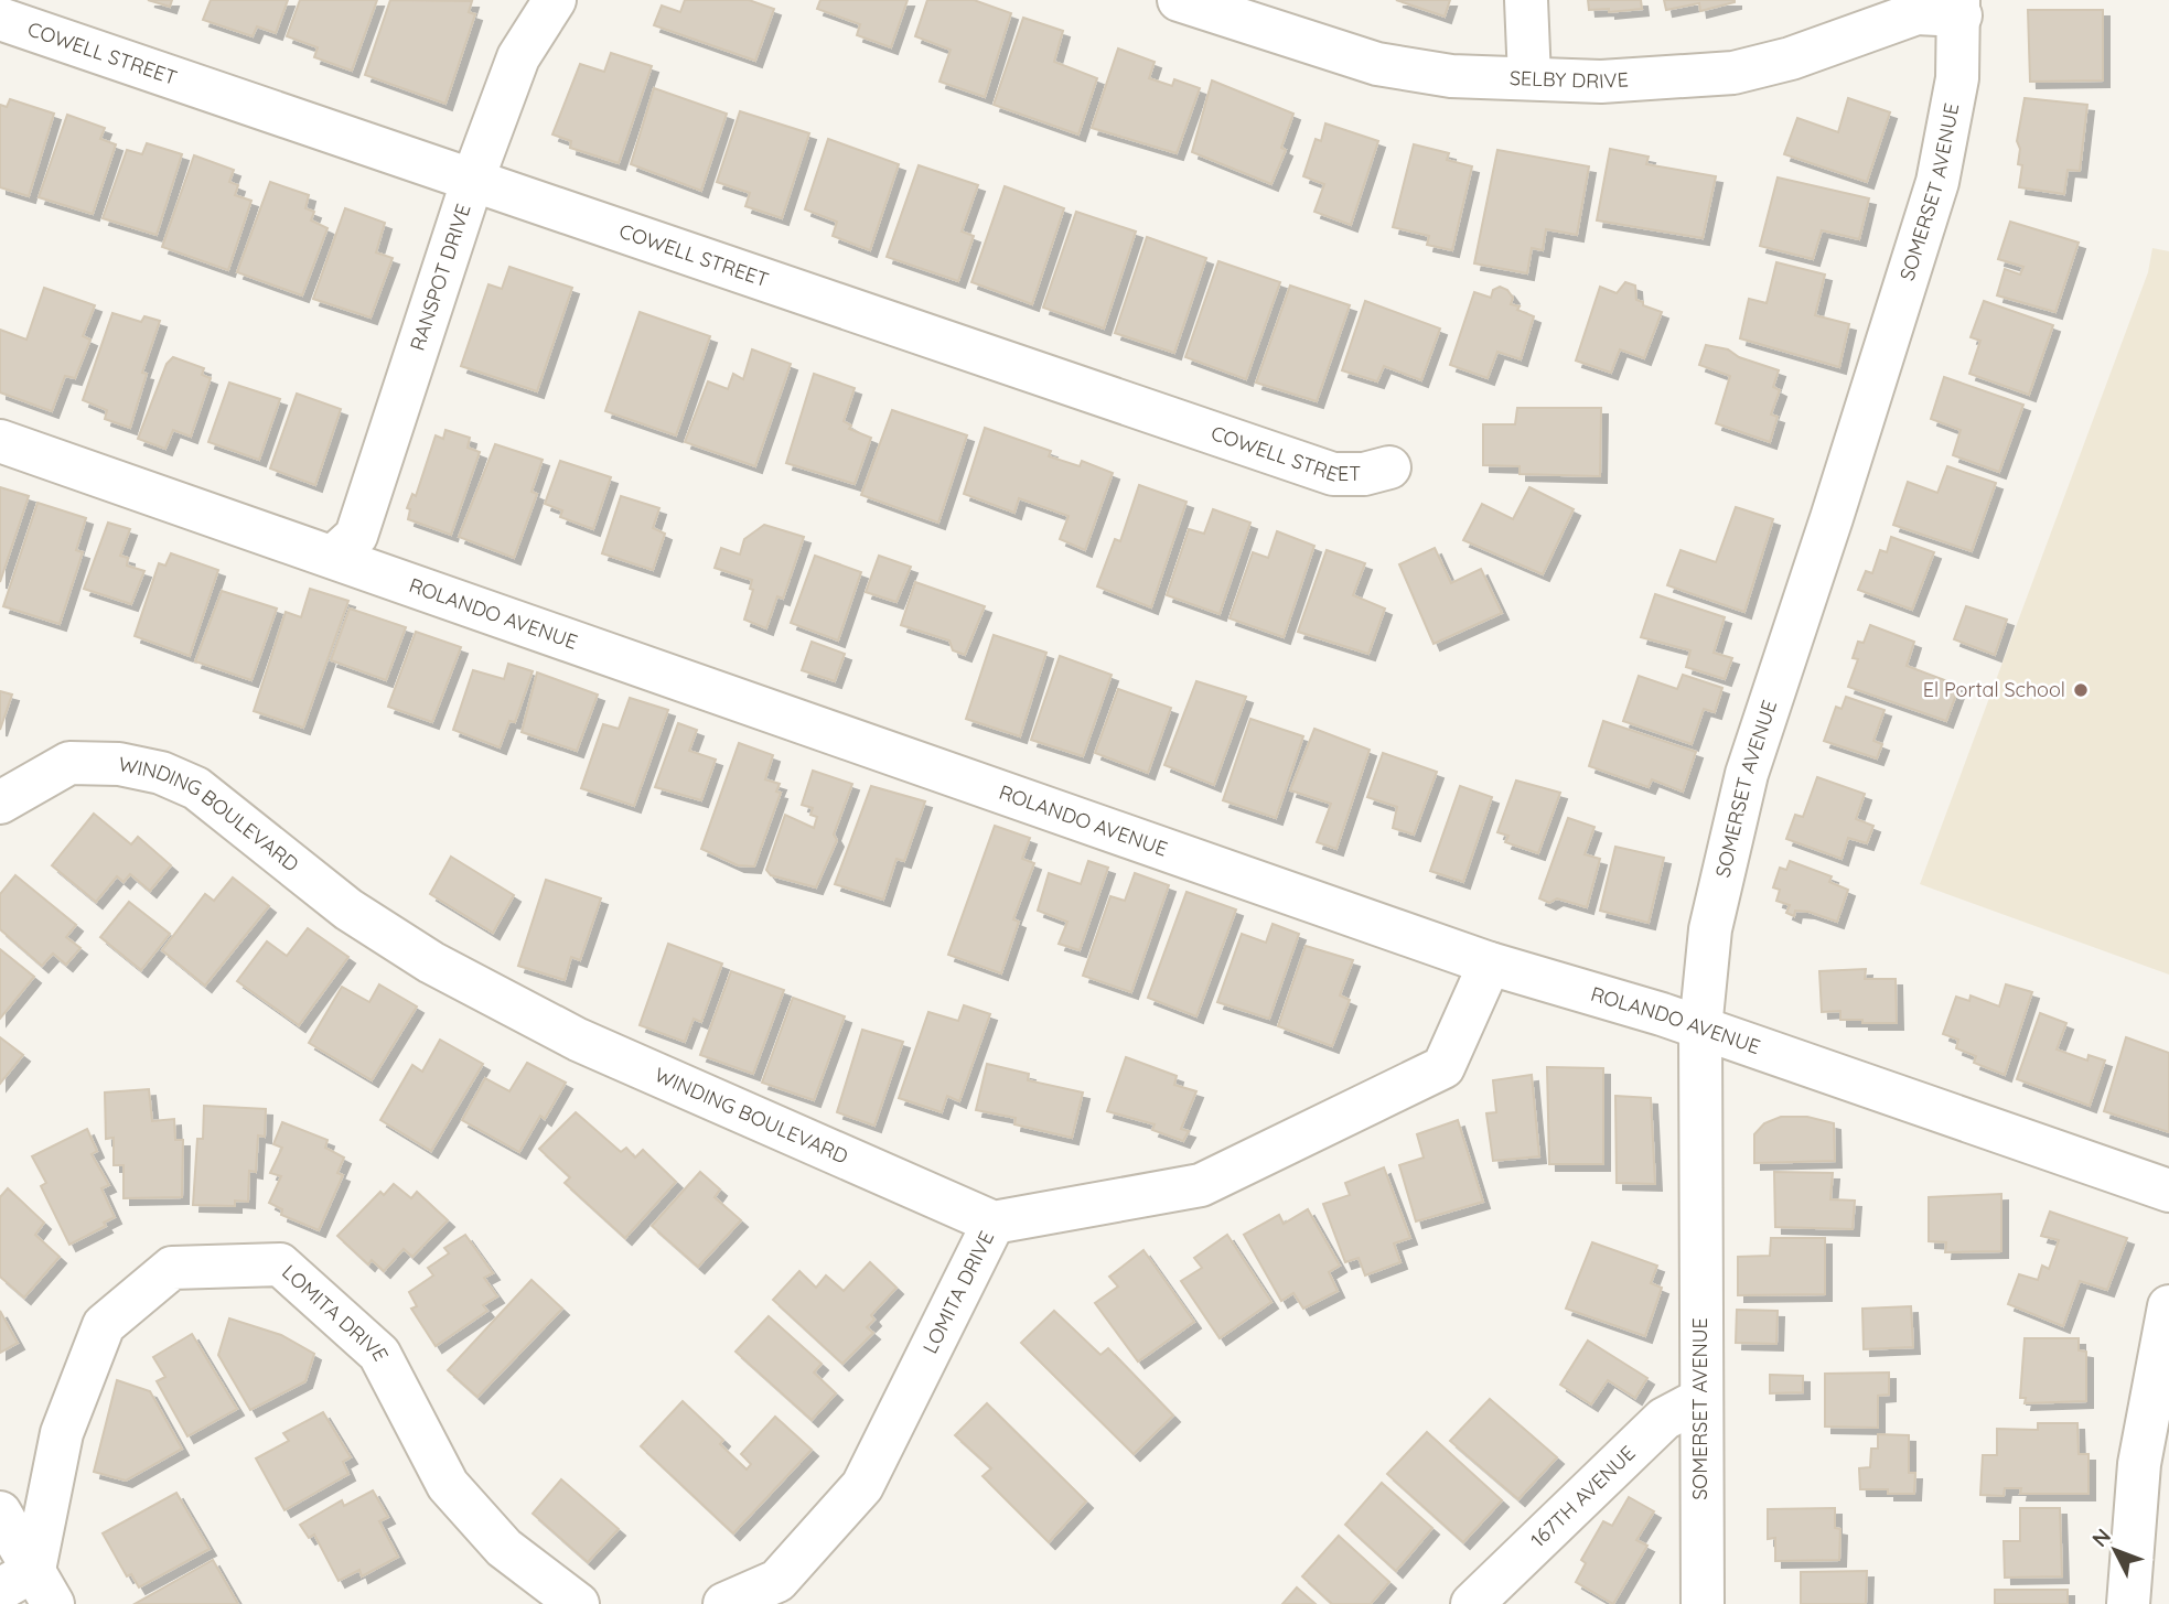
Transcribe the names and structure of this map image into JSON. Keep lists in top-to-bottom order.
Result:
{
  "streets": {
    "street": [
      "COWELL STREET",
      "SELBY DRIVE",
      "SOMERSET AVENUE",
      "RANSPOT DRIVE",
      "ROLANDO AVENUE",
      "WINDING BOULEVARD",
      "LOMITA DRIVE",
      "167TH AVENUE"
    ]
  },
  "crossings": [
    ["COWELL STREET", "RANSPOT DRIVE"],
    ["SELBY DRIVE", "SOMERSET AVENUE"],
    ["SOMERSET AVENUE", "ROLANDO AVENUE"],
    ["SOMERSET AVENUE", "167TH AVENUE"],
    ["RANSPOT DRIVE", "ROLANDO AVENUE"],
    ["WINDING BOULEVARD", "LOMITA DRIVE"]
  ],
  "places": ["El Portal School"],
  "north": "top left"
}
